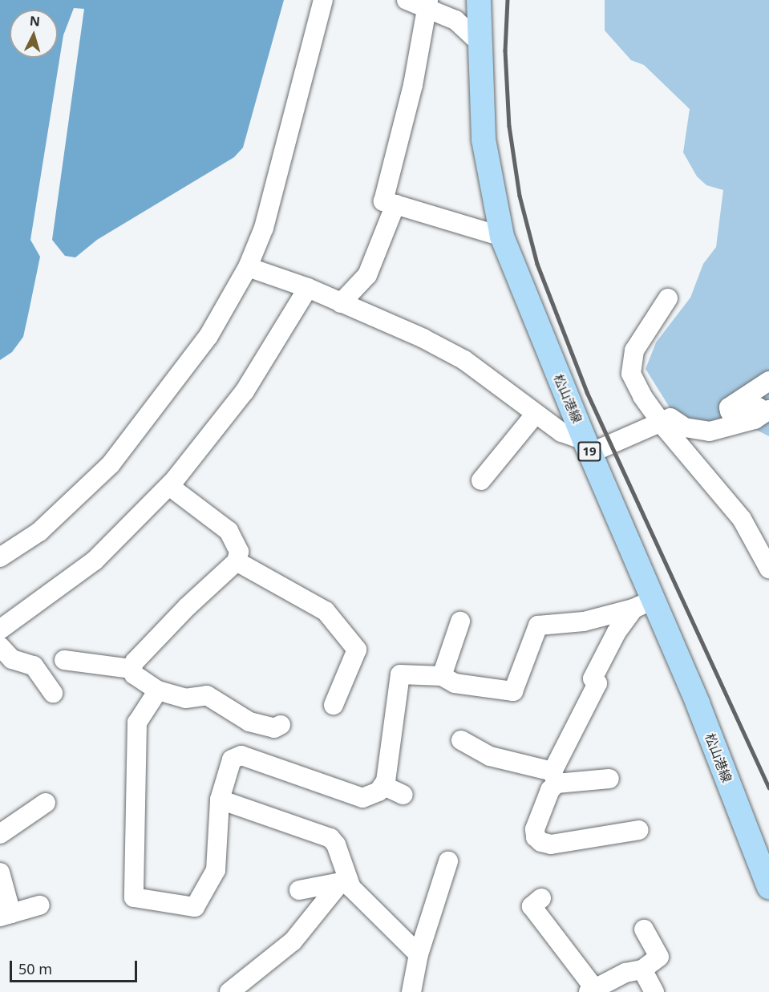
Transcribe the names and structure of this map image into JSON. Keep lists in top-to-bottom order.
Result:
{
  "streets": {
    "main road": ["松山港線", "19"]
  },
  "scale_bar": "50 m",
  "north": "top"
}
